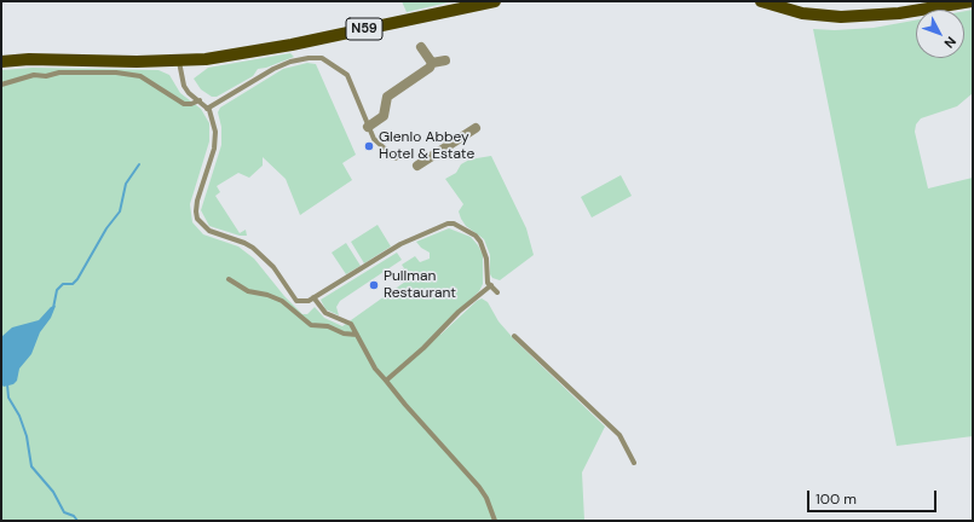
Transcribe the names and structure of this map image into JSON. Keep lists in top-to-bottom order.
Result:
{
  "streets": {
    "main road": ["N59"]
  },
  "places": ["Glenlo Abbey Hotel & Estate", "Pullman Restaurant"],
  "scale_bar": "100 m",
  "north": "bottom right"
}
